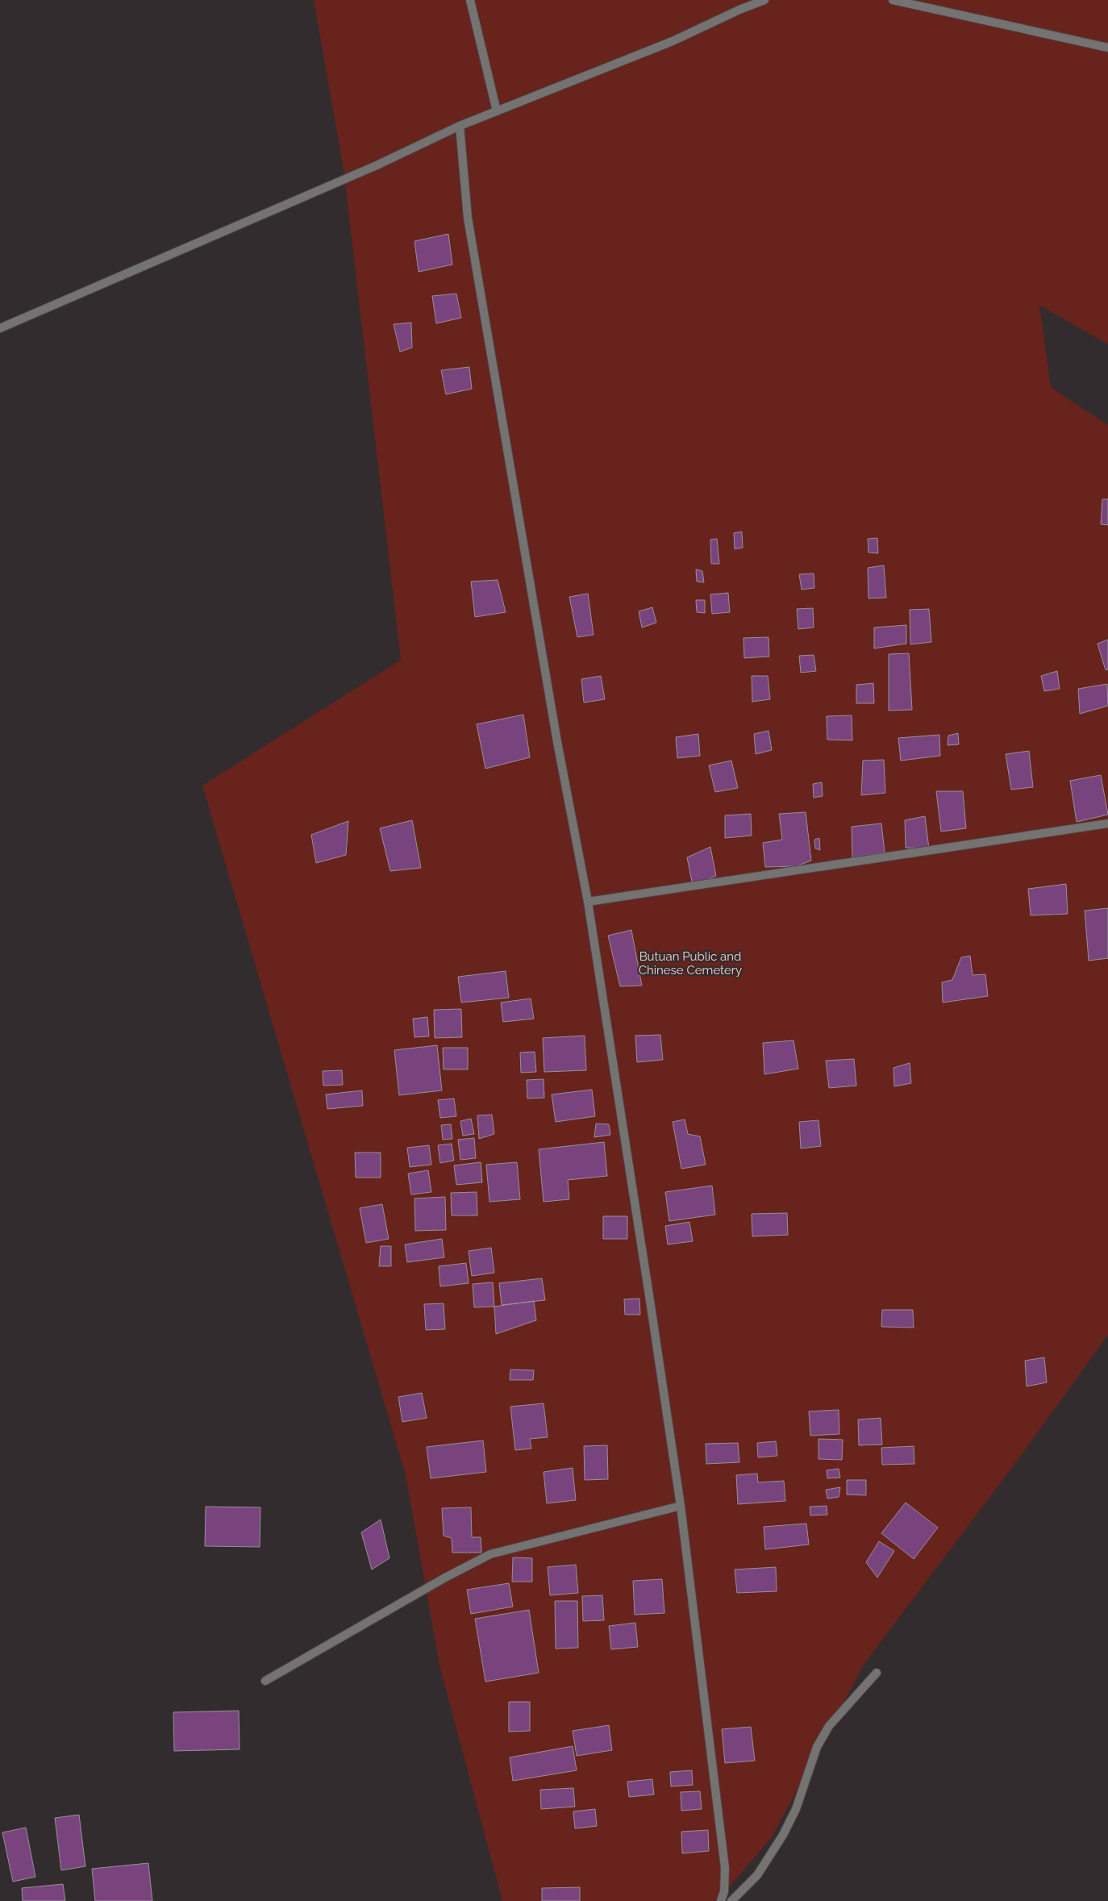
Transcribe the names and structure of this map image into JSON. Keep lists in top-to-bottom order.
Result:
{
  "parks": ["Butuan Public and Chinese Cemetery"]
}
